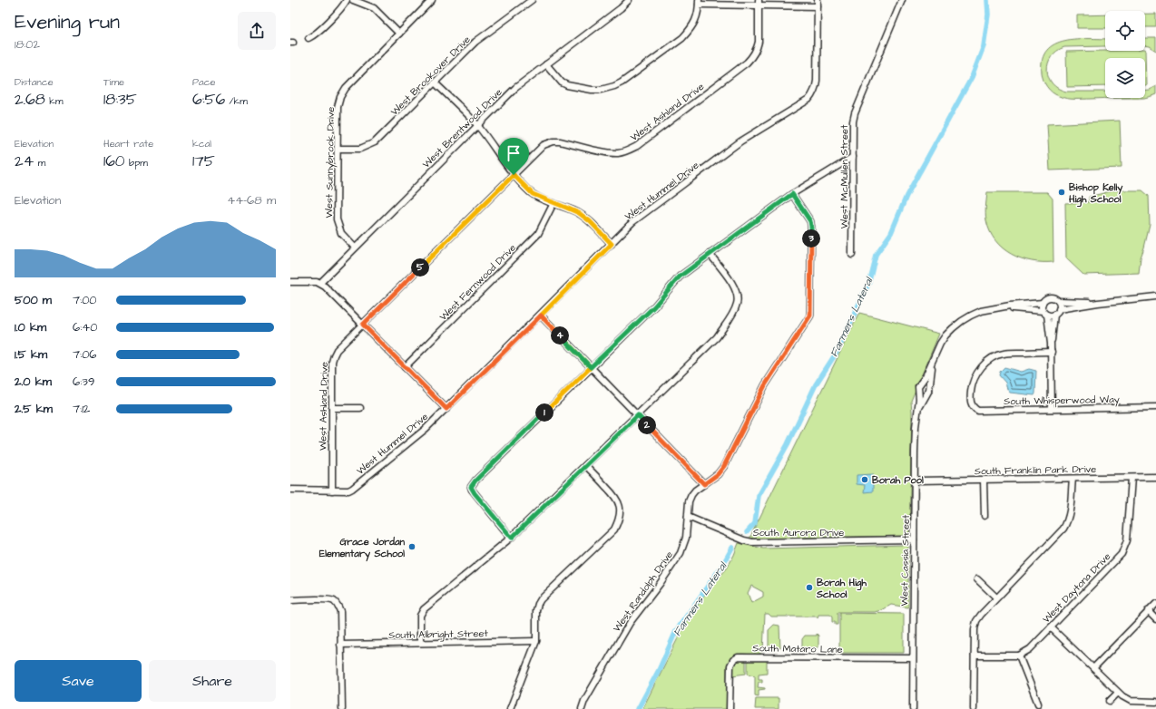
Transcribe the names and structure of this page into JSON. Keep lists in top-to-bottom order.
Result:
{
  "streets": {
    "street": [
      "West Brookover Drive",
      "West Ashland Drive",
      "West Brentwood Drive",
      "West Sunnybrook Drive",
      "West McMullen Street",
      "West Hummel Drive",
      "West Fernwood Drive",
      "South Whisperwood Way",
      "South Franklin Park Drive",
      "South Aurora Drive",
      "West Cassia Street",
      "West Daytona Drive",
      "West Randolph Drive",
      "South Albright Street",
      "South Mataro Lane"
    ]
  },
  "crossings": [
    ["West Brookover Drive", "West Sunnybrook Drive"],
    ["West Ashland Drive", "West Hummel Drive"],
    ["West Brentwood Drive", "West Sunnybrook Drive"],
    ["South Franklin Park Drive", "West Cassia Street"],
    ["South Franklin Park Drive", "West Daytona Drive"],
    ["South Aurora Drive", "West Cassia Street"],
    ["South Aurora Drive", "West Randolph Drive"],
    ["West Cassia Street", "South Mataro Lane"]
  ],
  "water": ["Farmers Lateral"],
  "places": [
    "Bishop Kelly High School",
    "Borah Pool",
    "Grace Jordan Elementary School",
    "Borah High School"
  ],
  "page": {
    "heading": ["Evening run", "18:02"],
    "stats": [
      ["Distance", "2.68 km"],
      ["Time", "18:35"],
      ["Pace", "6:56 /km"],
      ["Elevation", "24 m"],
      ["Heart rate", "160 bpm"],
      ["kcal", "175"]
    ],
    "chart": ["Elevation", "44–68 m"],
    "pins": [
      "3",
      "5",
      "4",
      "1",
      "2"
    ],
    "list": [
      {
        "name": "500 m",
        "note": "7:00"
      },
      {
        "name": "1.0 km",
        "note": "6:40"
      },
      {
        "name": "1.5 km",
        "note": "7:06"
      },
      {
        "name": "2.0 km",
        "note": "6:39"
      },
      {
        "name": "2.5 km",
        "note": "7:12"
      }
    ],
    "buttons": ["Save", "Share"]
  }
}
